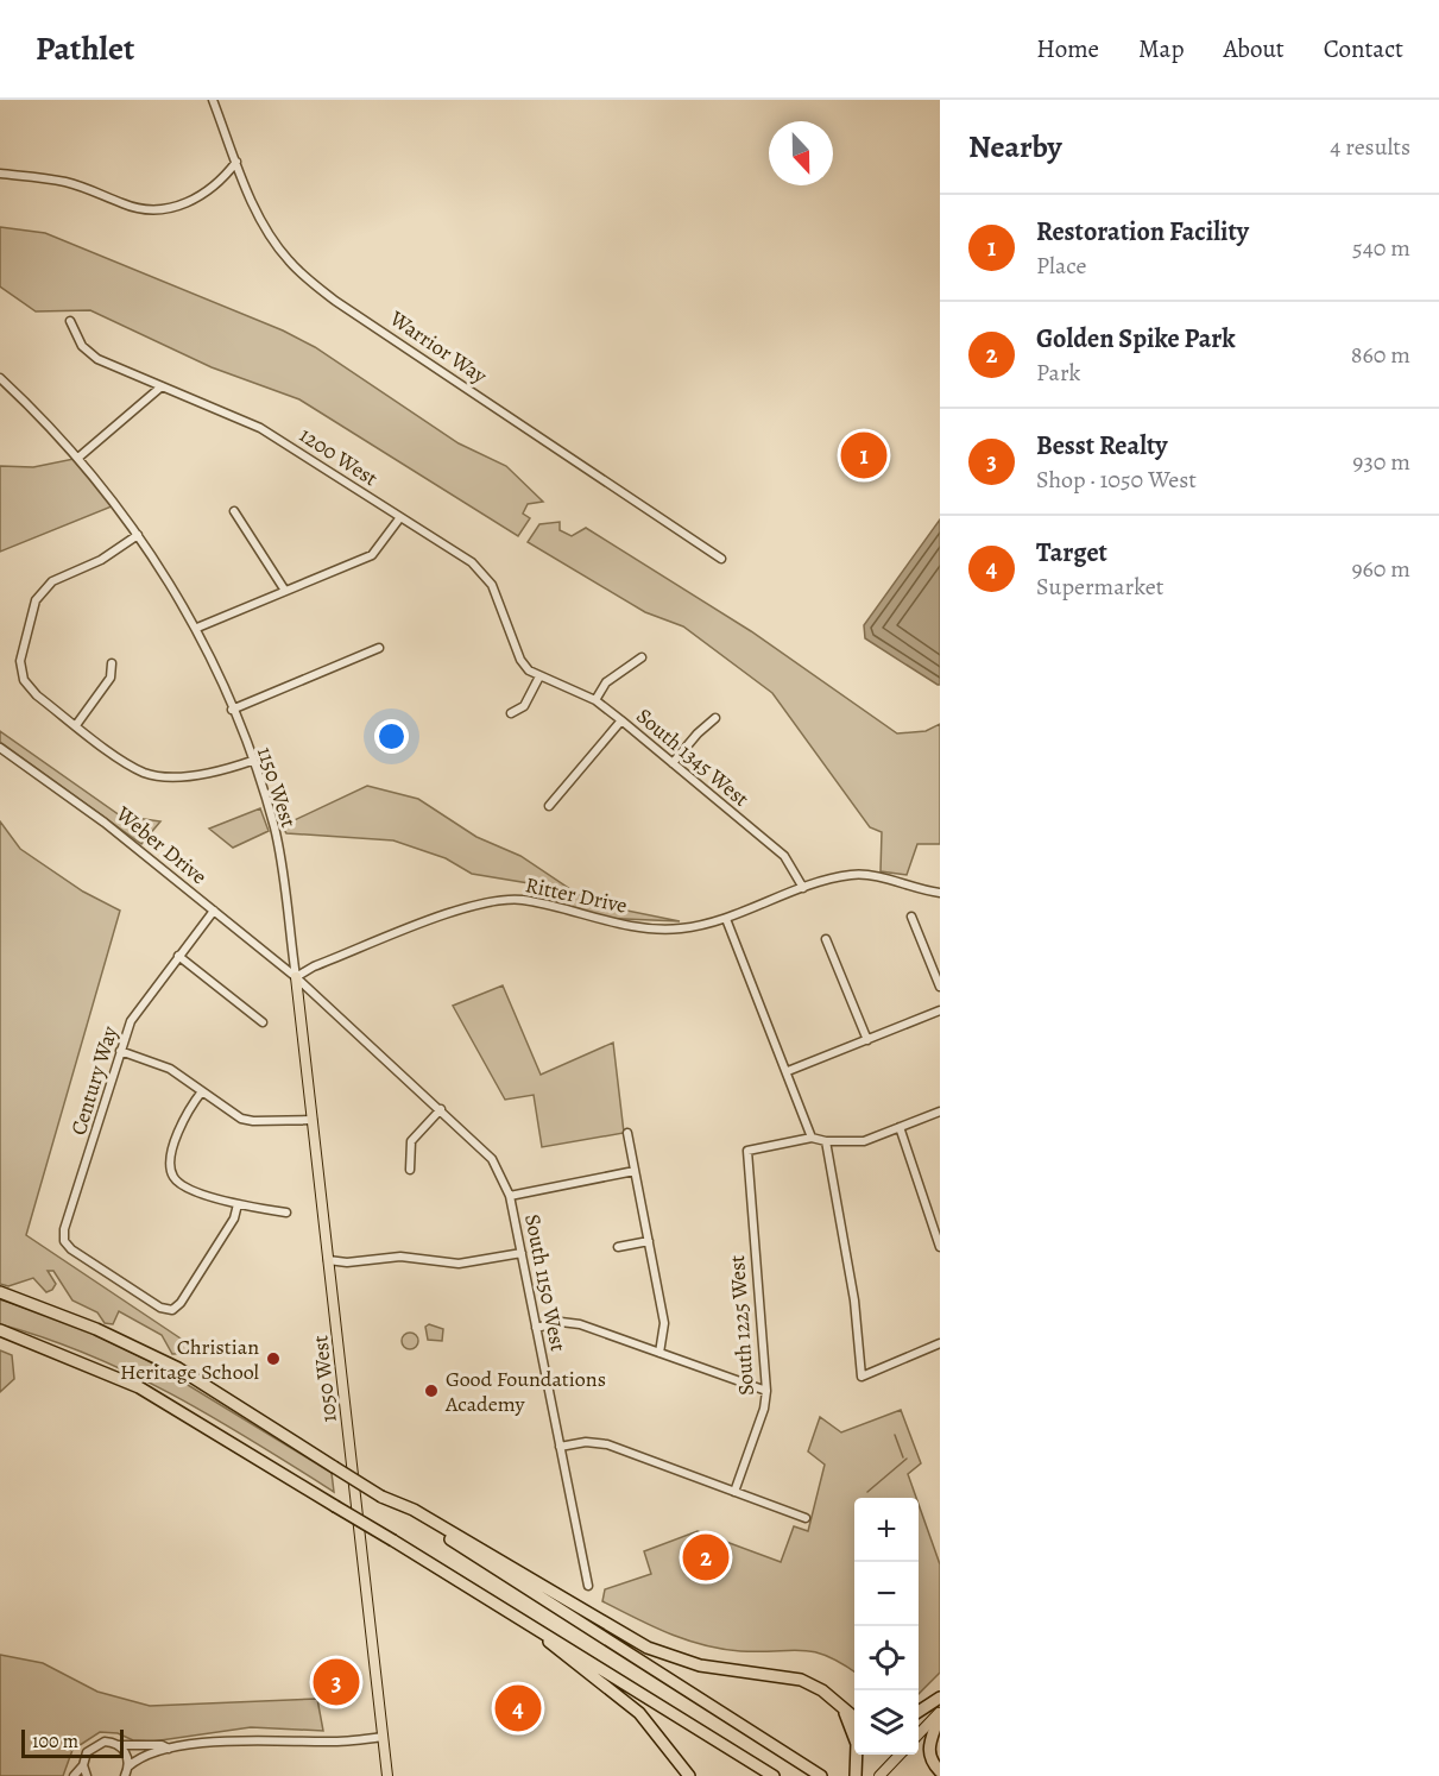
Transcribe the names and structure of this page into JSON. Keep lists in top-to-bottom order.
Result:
{
  "streets": {
    "main road": ["1050 West"],
    "street": [
      "Warrior Way",
      "1200 West",
      "South 1345 West",
      "1150 West",
      "Weber Drive",
      "Ritter Drive",
      "Century Way",
      "South 1150 West",
      "South 1225 West"
    ]
  },
  "crossings": [
    ["1200 West", "South 1345 West"],
    ["South 1345 West", "Ritter Drive"],
    ["1150 West", "Weber Drive"],
    ["1150 West", "Ritter Drive"],
    ["1150 West", "1050 West"],
    ["Weber Drive", "Ritter Drive"],
    ["Weber Drive", "Century Way"],
    ["Weber Drive", "1050 West"],
    ["Ritter Drive", "1050 West"]
  ],
  "places": ["Christian Heritage School", "Good Foundations Academy"],
  "scale_bar": "100 m",
  "north": "bottom",
  "page": {
    "header": "Pathlet",
    "nav": [
      "Home",
      "Map",
      "About",
      "Contact"
    ],
    "heading": ["Nearby", "4 results"],
    "list": [
      {
        "mark": "1",
        "name": "Restoration Facility",
        "note": "Place",
        "value": "540 m"
      },
      {
        "mark": "2",
        "name": "Golden Spike Park",
        "note": "Park",
        "value": "860 m"
      },
      {
        "mark": "3",
        "name": "Besst Realty",
        "note": "Shop · 1050 West",
        "value": "930 m"
      },
      {
        "mark": "4",
        "name": "Target",
        "note": "Supermarket",
        "value": "960 m"
      }
    ],
    "pins": [
      "1",
      "2",
      "3",
      "4"
    ],
    "map_buttons": ["+", "−"],
    "scale": "100 m"
  }
}
